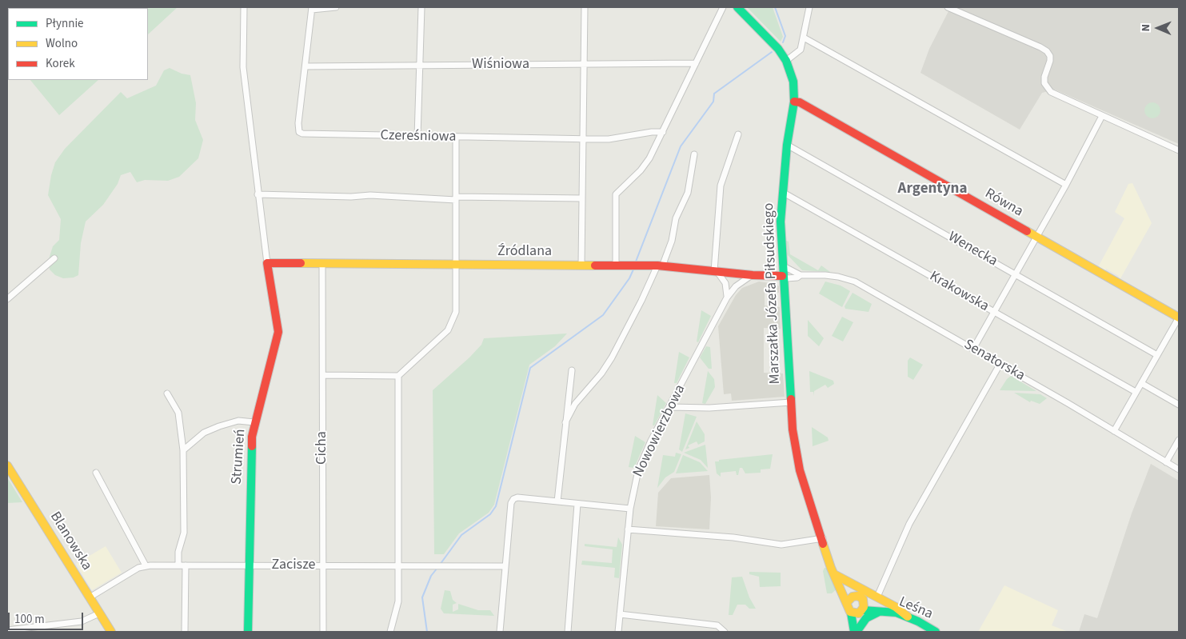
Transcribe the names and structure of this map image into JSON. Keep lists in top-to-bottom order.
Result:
{
  "streets": {
    "street": [
      "Wiśniowa",
      "Czereśniowa",
      "Równa",
      "Wenecka",
      "Źródlana",
      "Krakowska",
      "Marszałka Józefa Piłsudskiego",
      "Senatorska",
      "Nowowierzbowa",
      "Cicha",
      "Strumień",
      "Blanowska",
      "Zacisze",
      "Leśna"
    ]
  },
  "crossings": [
    ["Wiśniowa", "Czereśniowa"],
    ["Równa", "Marszałka Józefa Piłsudskiego"],
    ["Wenecka", "Marszałka Józefa Piłsudskiego"],
    ["Źródlana", "Marszałka Józefa Piłsudskiego"],
    ["Źródlana", "Senatorska"],
    ["Źródlana", "Nowowierzbowa"],
    ["Źródlana", "Cicha"],
    ["Źródlana", "Strumień"],
    ["Krakowska", "Marszałka Józefa Piłsudskiego"],
    ["Marszałka Józefa Piłsudskiego", "Senatorska"],
    ["Marszałka Józefa Piłsudskiego", "Leśna"],
    ["Cicha", "Zacisze"],
    ["Strumień", "Zacisze"],
    ["Blanowska", "Zacisze"]
  ],
  "districts": ["Argentyna"],
  "legend": ["Płynnie", "Wolno", "Korek"],
  "scale_bar": "100 m",
  "north": "left"
}
